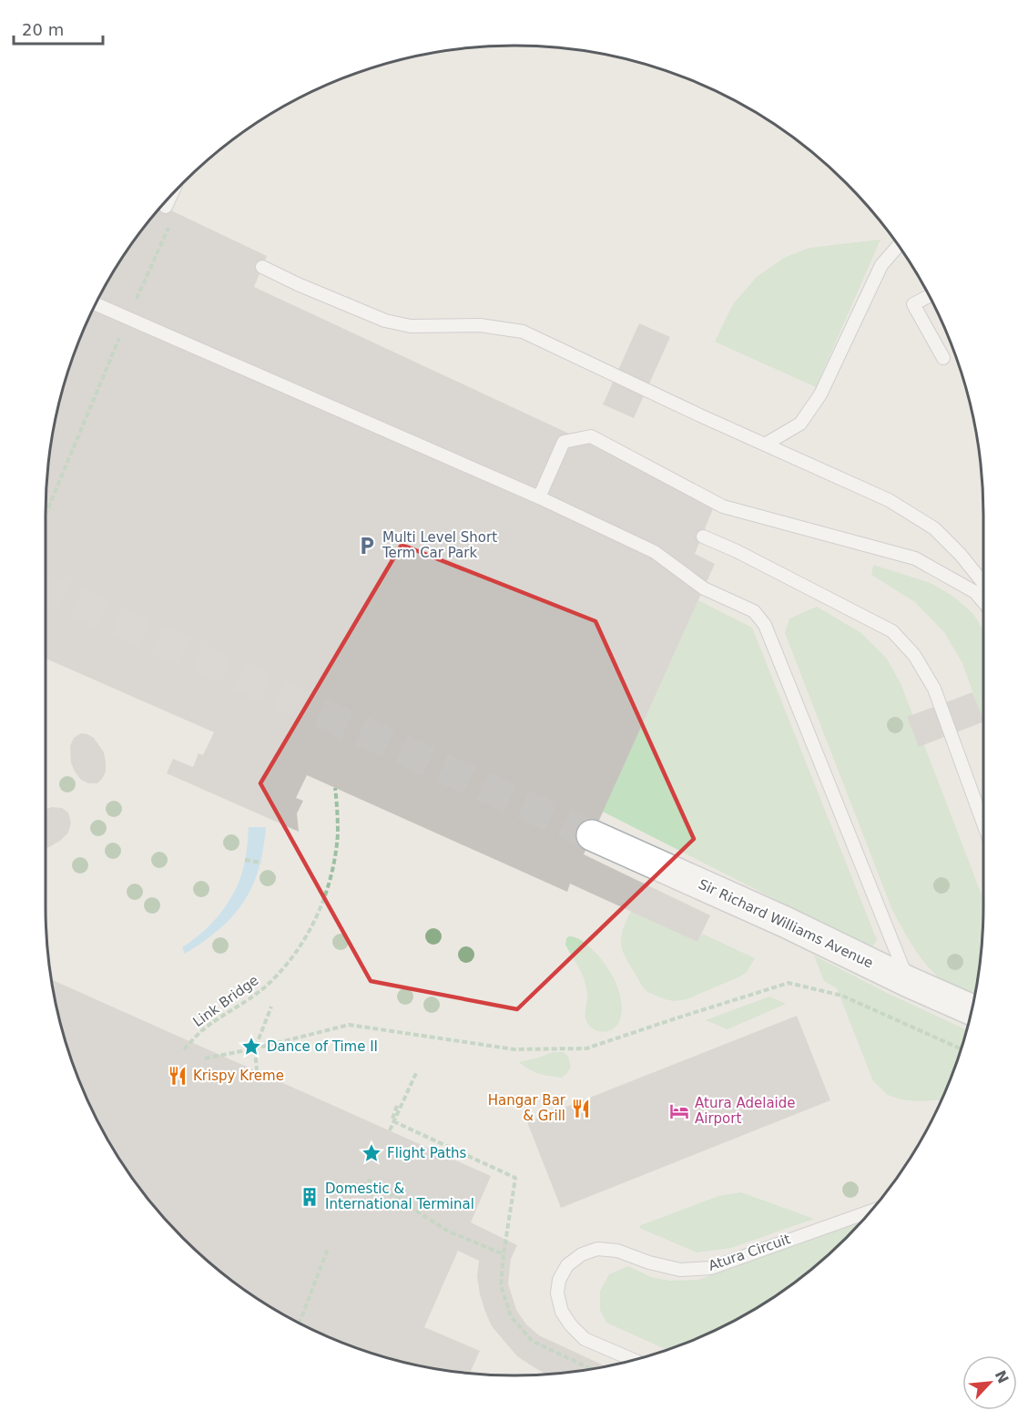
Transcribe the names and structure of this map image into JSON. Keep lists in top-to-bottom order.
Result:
{
  "streets": {
    "main road": ["Sir Richard Williams Avenue"],
    "lane": ["Atura Circuit"],
    "path": ["Link Bridge"]
  },
  "places": {
    "parking": ["Multi Level Short Term Car Park"],
    "place": ["Dance of Time II", "Flight Paths"],
    "restaurant": ["Krispy Kreme", "Hangar Bar & Grill"],
    "hotel": ["Atura Adelaide Airport"],
    "building": ["Domestic & International Terminal"]
  },
  "scale_bar": "20 m",
  "north": "top right"
}
